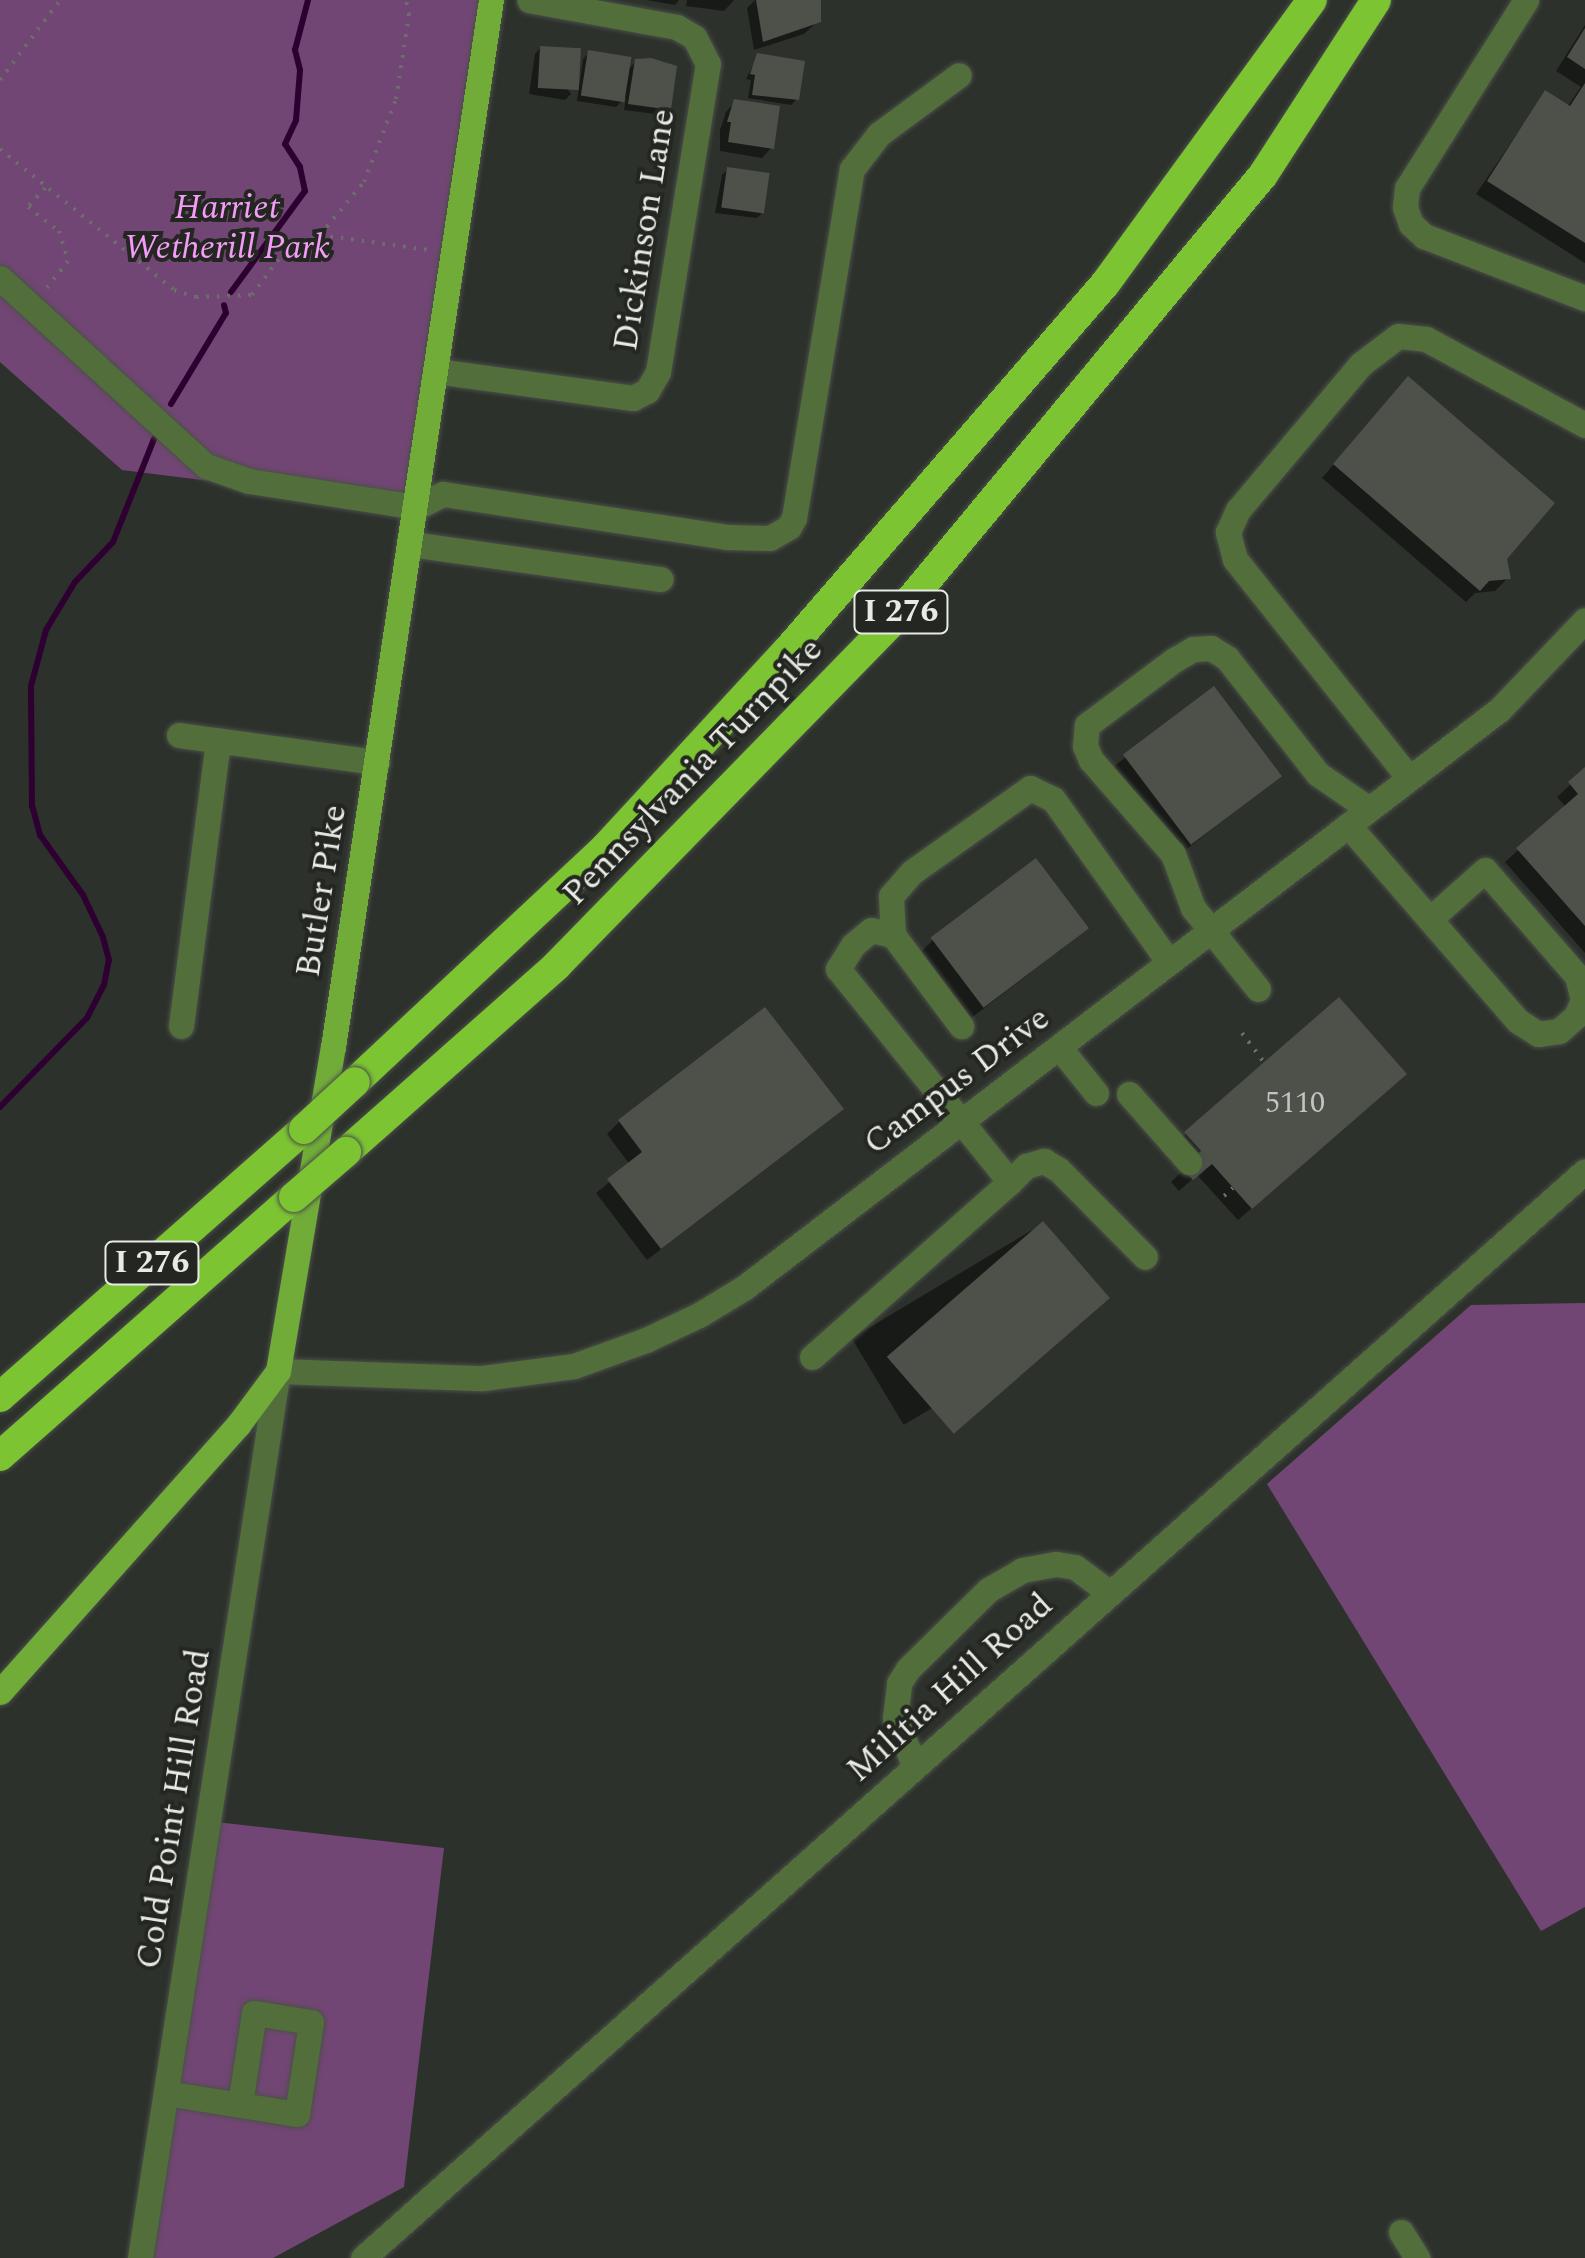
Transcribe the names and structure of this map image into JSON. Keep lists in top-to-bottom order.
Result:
{
  "streets": {
    "highway": ["I 276", "Pennsylvania Turnpike"],
    "main road": ["Butler Pike"],
    "street": [
      "Dickinson Lane",
      "Campus Drive",
      "Militia Hill Road",
      "Cold Point Hill Road"
    ]
  },
  "crossings": [
    ["Dickinson Lane", "Butler Pike"],
    ["Butler Pike", "Campus Drive"],
    ["Butler Pike", "Cold Point Hill Road"],
    ["Campus Drive", "Cold Point Hill Road"]
  ],
  "parks": ["Harriet Wetherill Park"],
  "house_numbers": ["5110"]
}
